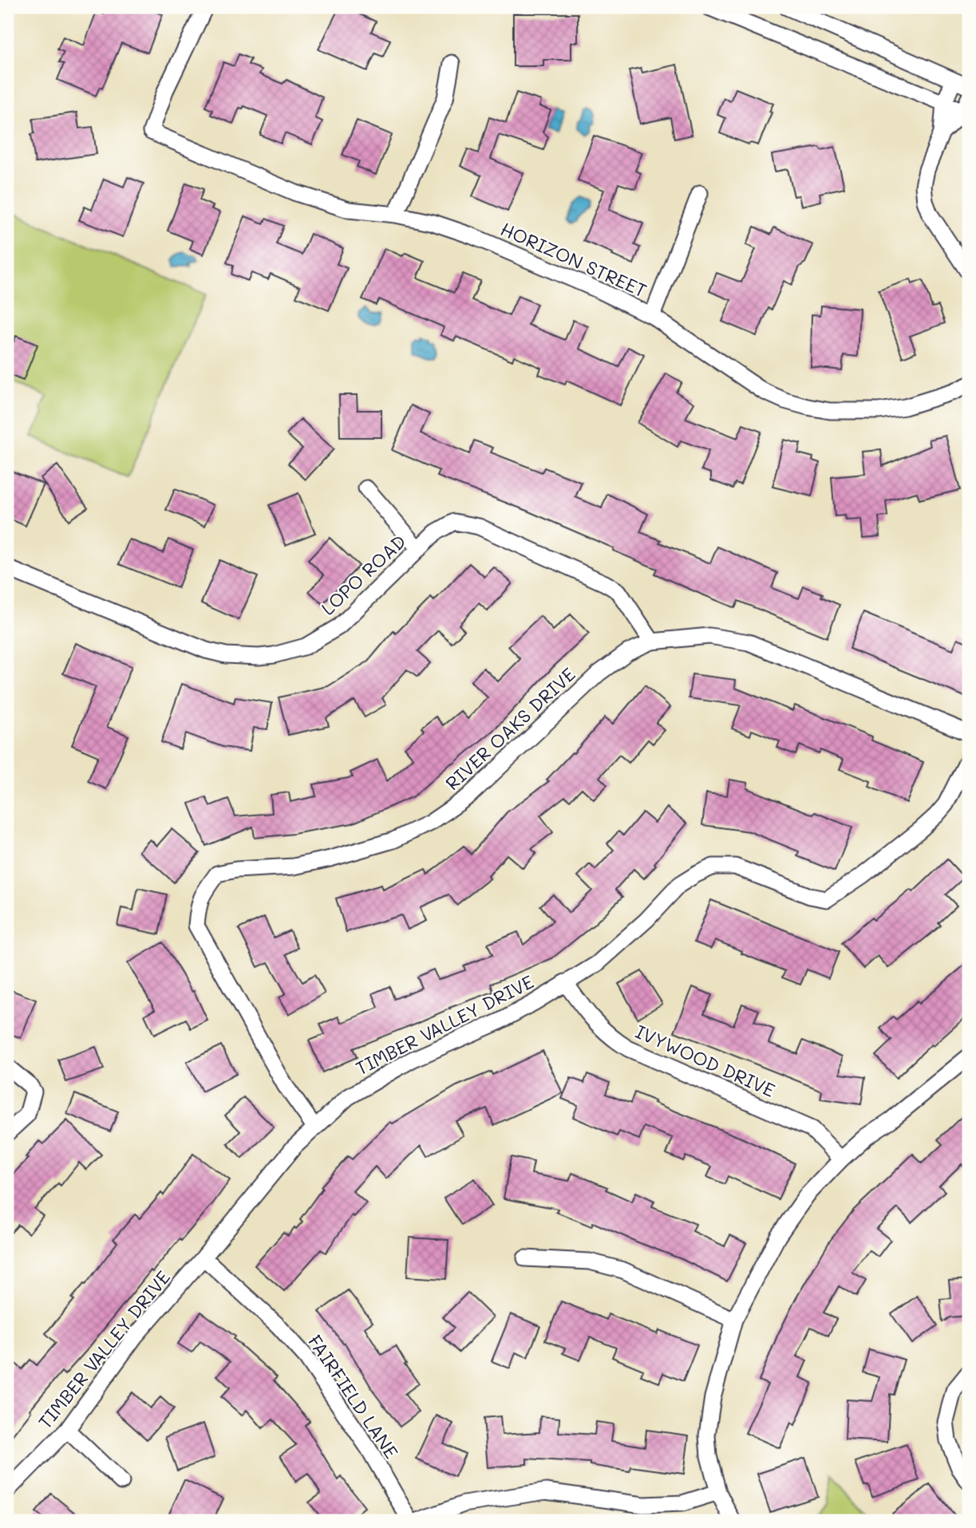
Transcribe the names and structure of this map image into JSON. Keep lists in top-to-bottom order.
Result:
{
  "streets": {
    "street": [
      "HORIZON STREET",
      "LOPO ROAD",
      "RIVER OAKS DRIVE",
      "TIMBER VALLEY DRIVE",
      "IVYWOOD DRIVE",
      "FAIRFIELD LANE"
    ]
  },
  "crossings": [
    ["LOPO ROAD", "RIVER OAKS DRIVE"],
    ["RIVER OAKS DRIVE", "TIMBER VALLEY DRIVE"],
    ["TIMBER VALLEY DRIVE", "IVYWOOD DRIVE"],
    ["TIMBER VALLEY DRIVE", "FAIRFIELD LANE"]
  ]
}
